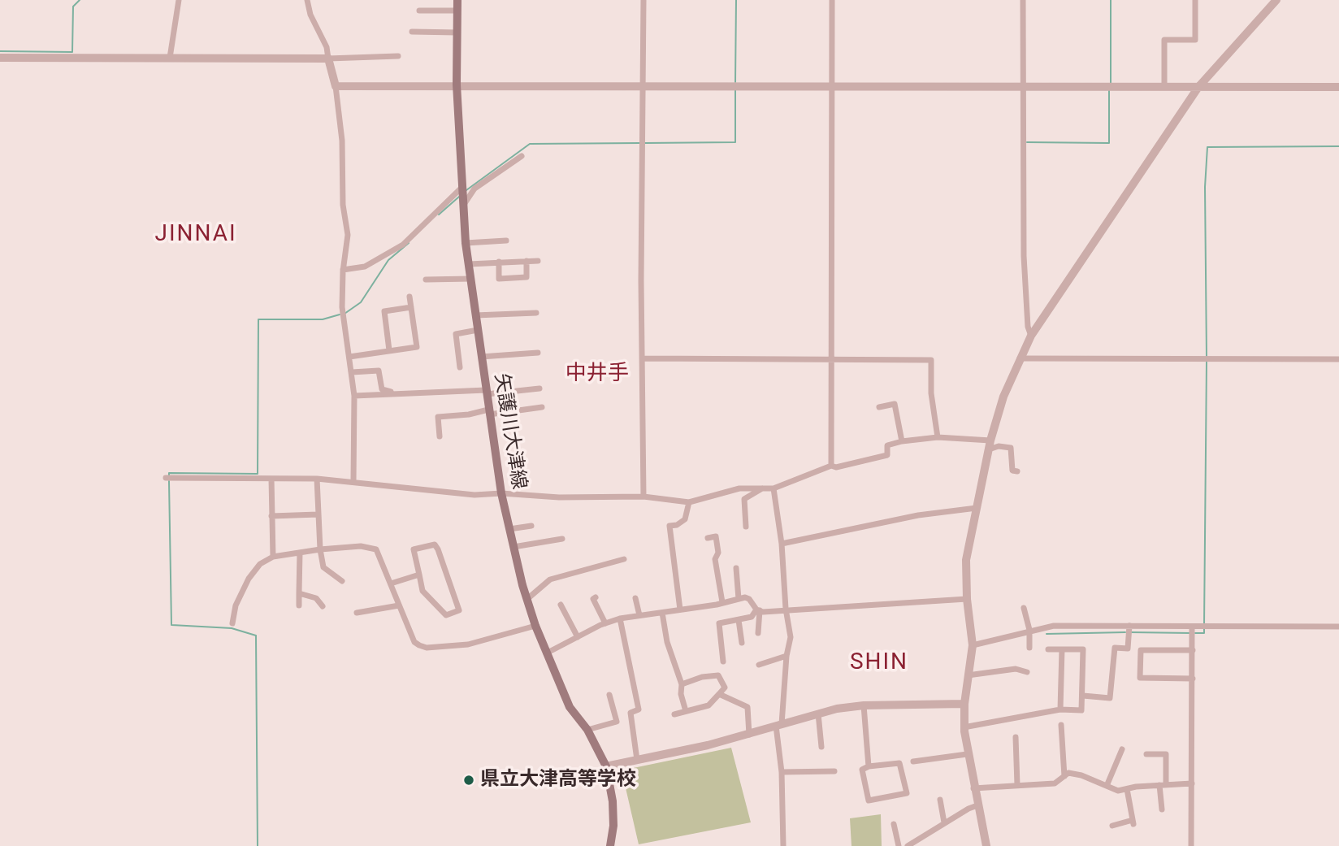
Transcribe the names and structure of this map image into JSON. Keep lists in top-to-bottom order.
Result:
{
  "streets": {
    "main road": ["矢護川大津線"]
  },
  "districts": ["JINNAI", "中井手", "SHIN"],
  "places": ["県立大津高等学校"]
}
